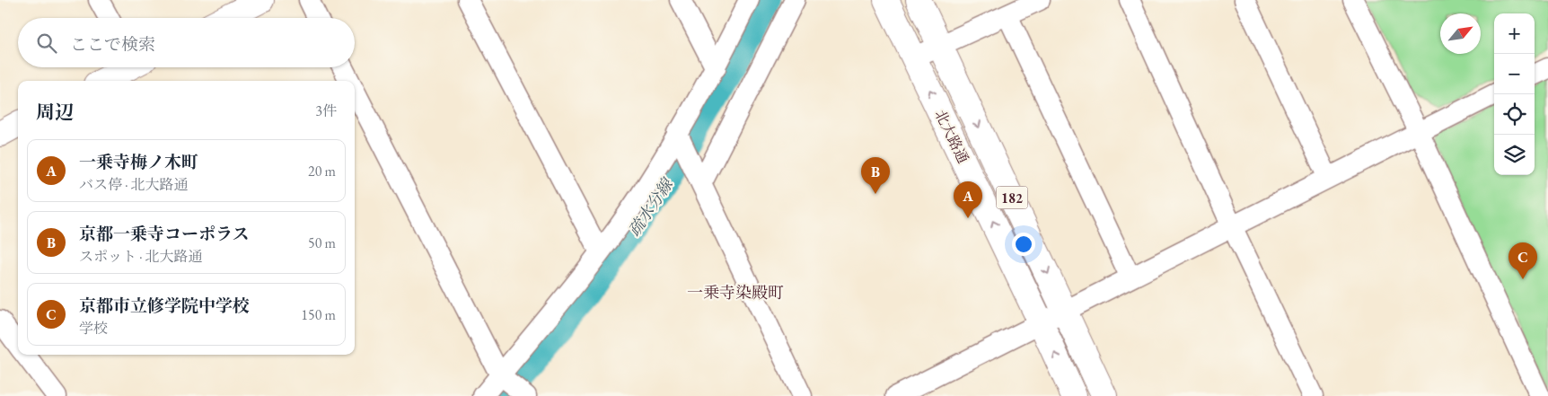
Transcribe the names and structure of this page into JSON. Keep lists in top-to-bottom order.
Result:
{
  "streets": {
    "main road": ["北大路通", "182"]
  },
  "districts": ["一乗寺染殿町"],
  "water": ["疏水分線"],
  "north": "top right",
  "page": {
    "map_buttons": ["+", "−"],
    "search": "ここで検索",
    "heading": ["周辺", "3件"],
    "list": [
      {
        "mark": "A",
        "name": "一乗寺梅ノ木町",
        "note": "バス停 · 北大路通",
        "value": "20 m"
      },
      {
        "mark": "B",
        "name": "京都一乗寺コーポラス",
        "note": "スポット · 北大路通",
        "value": "50 m"
      },
      {
        "mark": "C",
        "name": "京都市立修学院中学校",
        "note": "学校",
        "value": "150 m"
      }
    ],
    "pins": ["B", "A", "C"]
  }
}
